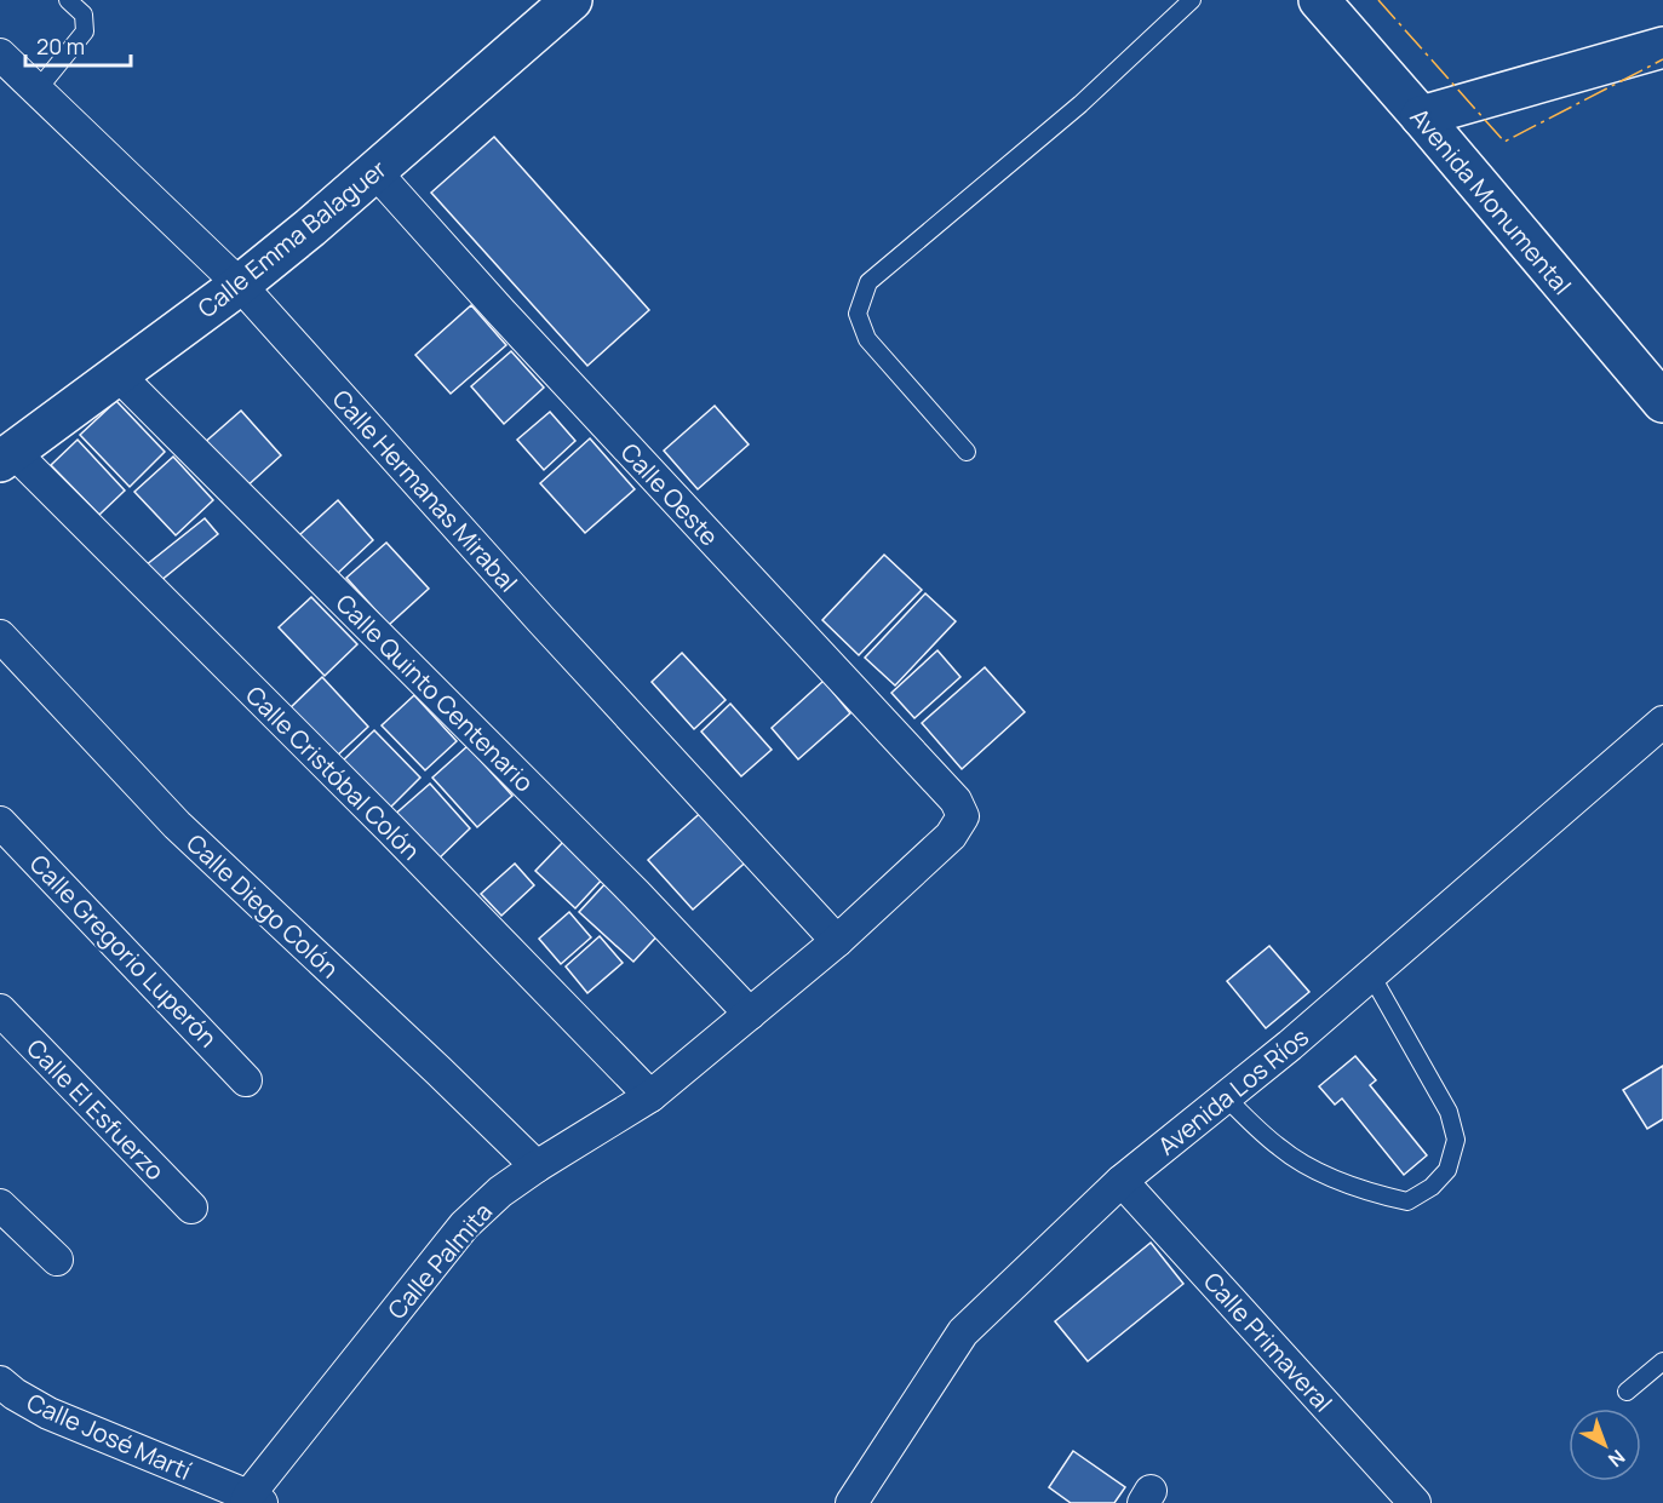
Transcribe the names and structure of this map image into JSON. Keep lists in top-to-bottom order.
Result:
{
  "streets": {
    "street": [
      "Avenida Monumental",
      "Calle Emma Balaguer",
      "Calle Hermanas Mirabal",
      "Calle Oeste",
      "Calle Quinto Centenario",
      "Calle Cristóbal Colón",
      "Calle Diego Colón",
      "Calle Gregorio Luperón",
      "Avenida Los Ríos",
      "Calle El Esfuerzo",
      "Calle Palmita",
      "Calle Primaveral",
      "Calle José Martí"
    ]
  },
  "crossings": [
    ["Calle Emma Balaguer", "Calle Hermanas Mirabal"],
    ["Calle Emma Balaguer", "Calle Oeste"],
    ["Calle Emma Balaguer", "Calle Quinto Centenario"],
    ["Calle Emma Balaguer", "Calle Cristóbal Colón"],
    ["Calle Hermanas Mirabal", "Calle Palmita"],
    ["Calle Oeste", "Calle Palmita"],
    ["Calle Quinto Centenario", "Calle Palmita"],
    ["Calle Cristóbal Colón", "Calle Palmita"],
    ["Calle Diego Colón", "Calle Palmita"],
    ["Avenida Los Ríos", "Calle Primaveral"],
    ["Calle Palmita", "Calle José Martí"]
  ],
  "scale_bar": "20 m",
  "north": "bottom right"
}
